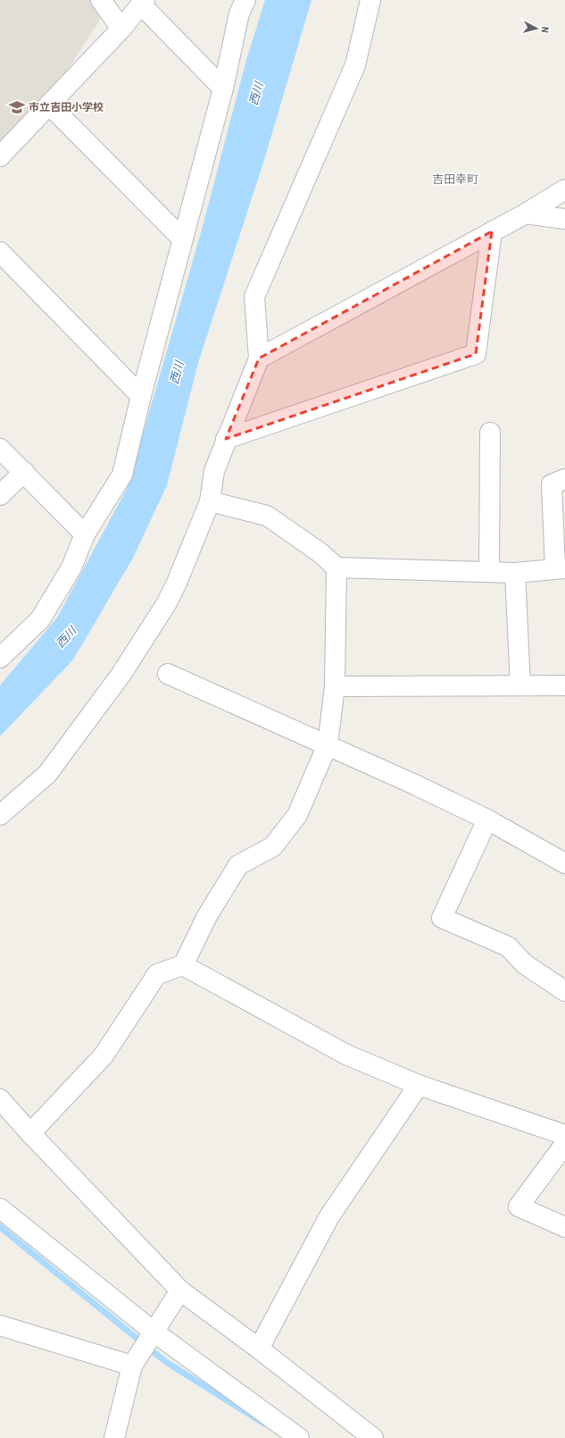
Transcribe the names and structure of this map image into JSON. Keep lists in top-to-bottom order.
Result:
{
  "districts": ["吉田幸町"],
  "water": ["西川"],
  "places": {
    "school or university": ["市立吉田小学校"]
  },
  "north": "right"
}
